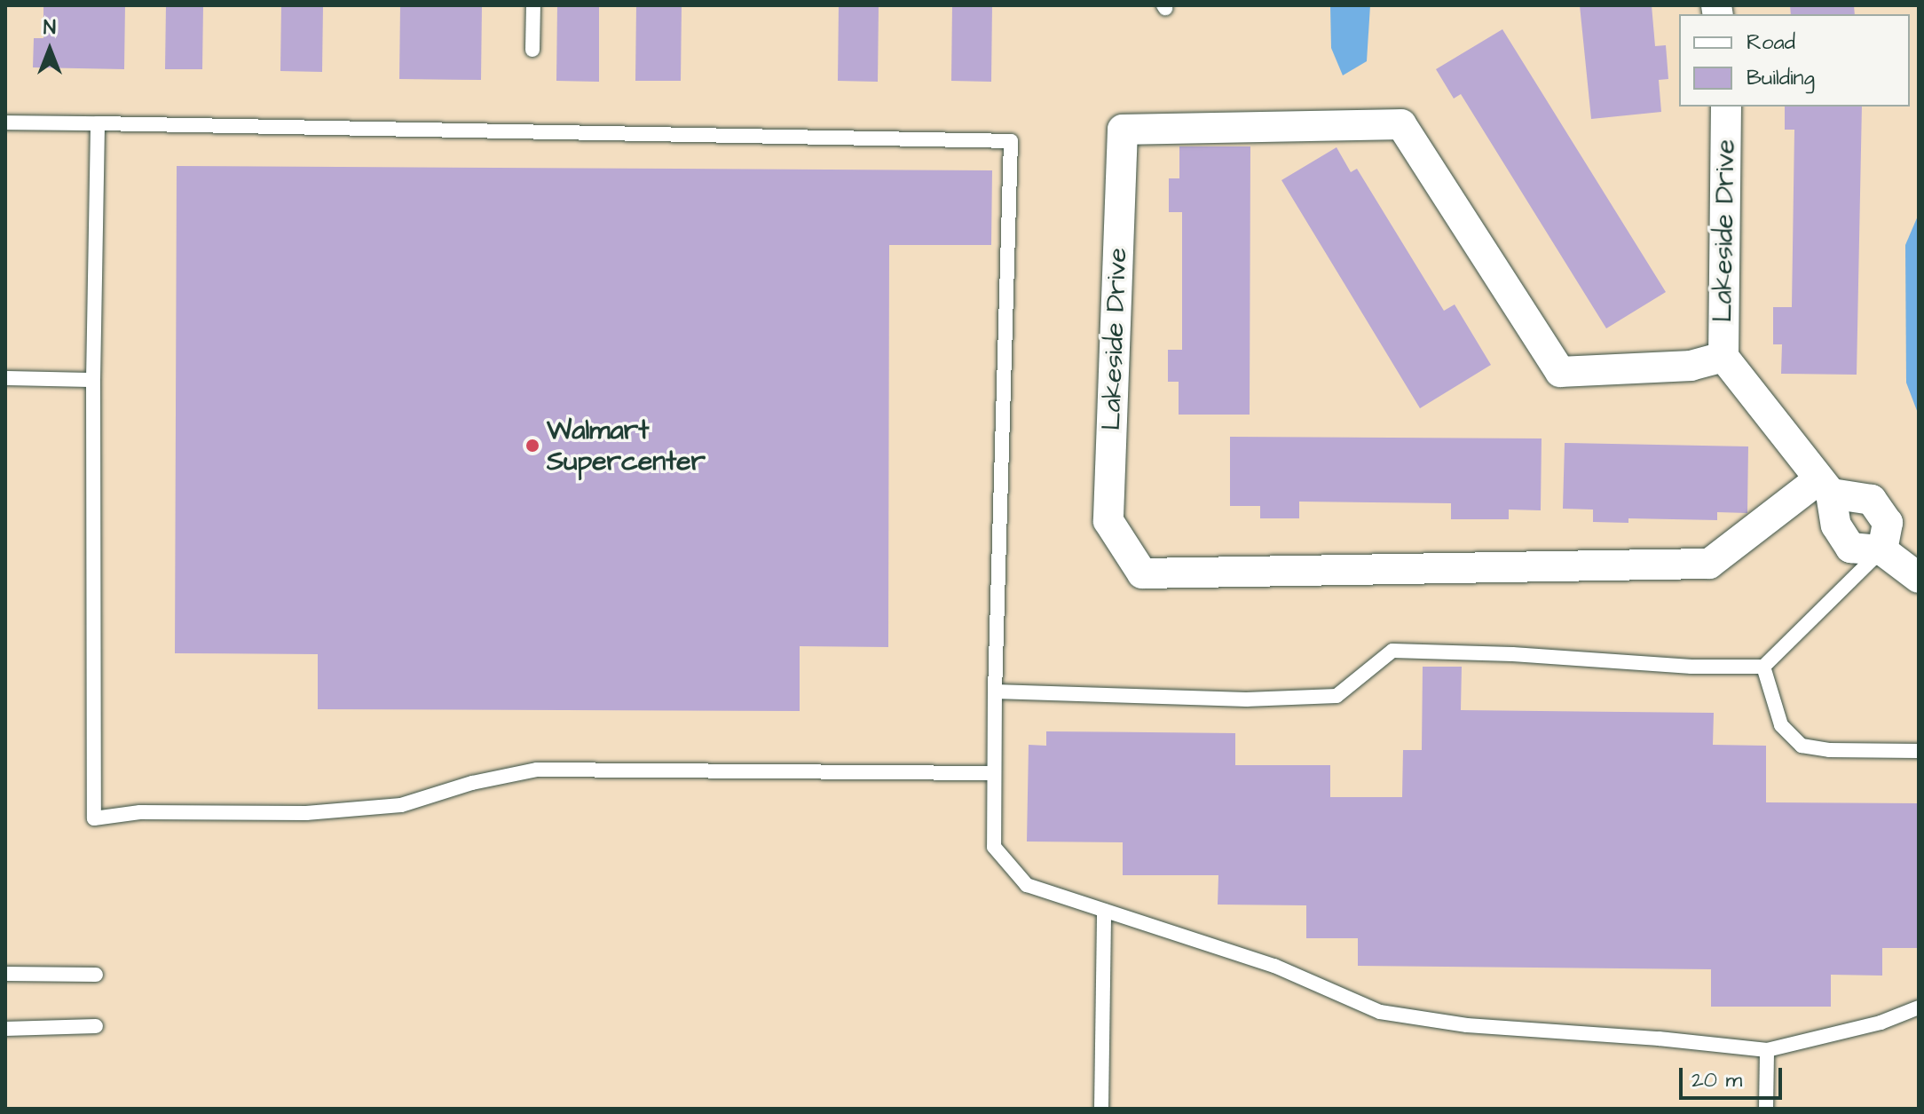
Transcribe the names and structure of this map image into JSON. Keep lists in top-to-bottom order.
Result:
{
  "streets": {
    "street": ["Lakeside Drive"]
  },
  "places": ["Walmart Supercenter"],
  "legend": ["Road", "Building"],
  "scale_bar": "20 m",
  "north": "top"
}
